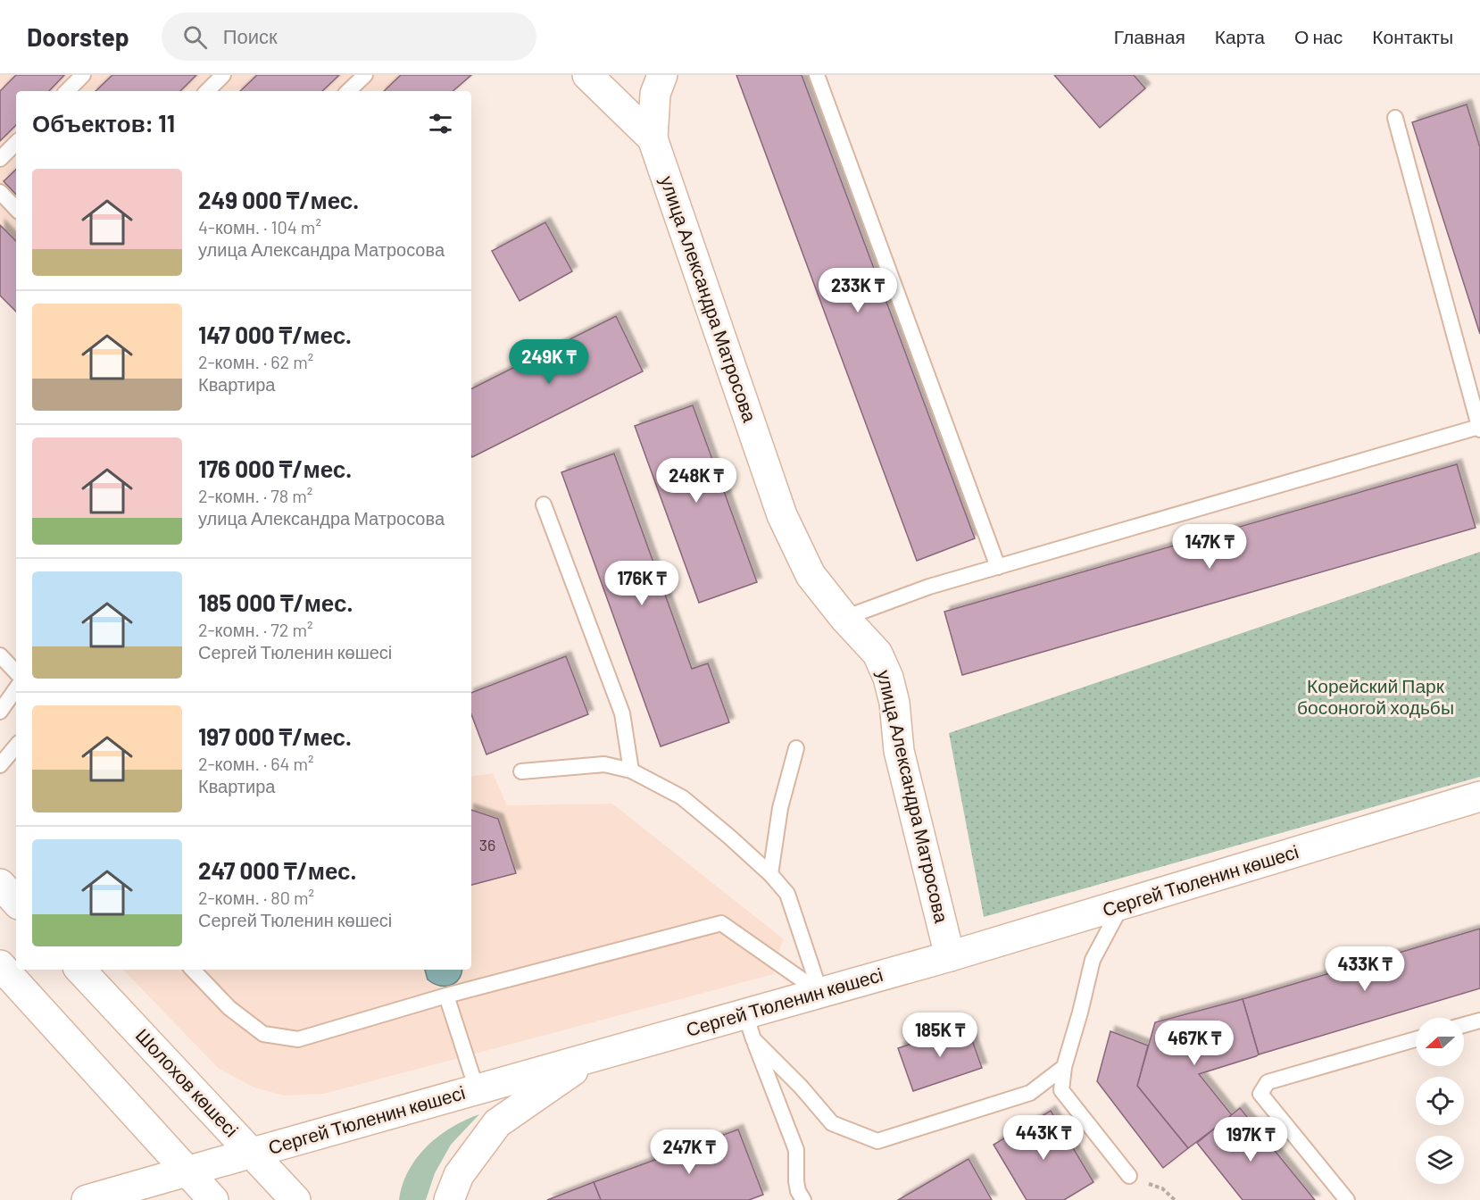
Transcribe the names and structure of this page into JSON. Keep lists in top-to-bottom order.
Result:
{
  "streets": {
    "main road": ["улица Александра Матросова", "Сергей Тюленин көшесі", "Шолохов көшесі"]
  },
  "crossings": [
    ["улица Александра Матросова", "Сергей Тюленин көшесі"],
    ["Сергей Тюленин көшесі", "Шолохов көшесі"]
  ],
  "parks": ["Корейский Парк босоногой ходьбы"],
  "house_numbers": ["36"],
  "north": "left",
  "page": {
    "header": "Doorstep",
    "search": "Поиск",
    "nav": [
      "Главная",
      "Карта",
      "О нас",
      "Контакты"
    ],
    "heading": "Объектов: 11",
    "list": [
      {
        "name": "249 000 ₸/мес.",
        "note": "4-комн. · 104 m² · улица Александра Матросова"
      },
      {
        "name": "147 000 ₸/мес.",
        "note": "2-комн. · 62 m² · Квартира"
      },
      {
        "name": "176 000 ₸/мес.",
        "note": "2-комн. · 78 m² · улица Александра Матросова"
      },
      {
        "name": "185 000 ₸/мес.",
        "note": "2-комн. · 72 m² · Сергей Тюленин көшесі"
      },
      {
        "name": "197 000 ₸/мес.",
        "note": "2-комн. · 64 m² · Квартира"
      },
      {
        "name": "247 000 ₸/мес.",
        "note": "2-комн. · 80 m² · Сергей Тюленин көшесі"
      }
    ],
    "price": [
      "233K ₸",
      "249K ₸",
      "248K ₸",
      "147K ₸",
      "176K ₸",
      "433K ₸",
      "185K ₸",
      "467K ₸",
      "443K ₸",
      "197K ₸",
      "247K ₸"
    ]
  }
}
